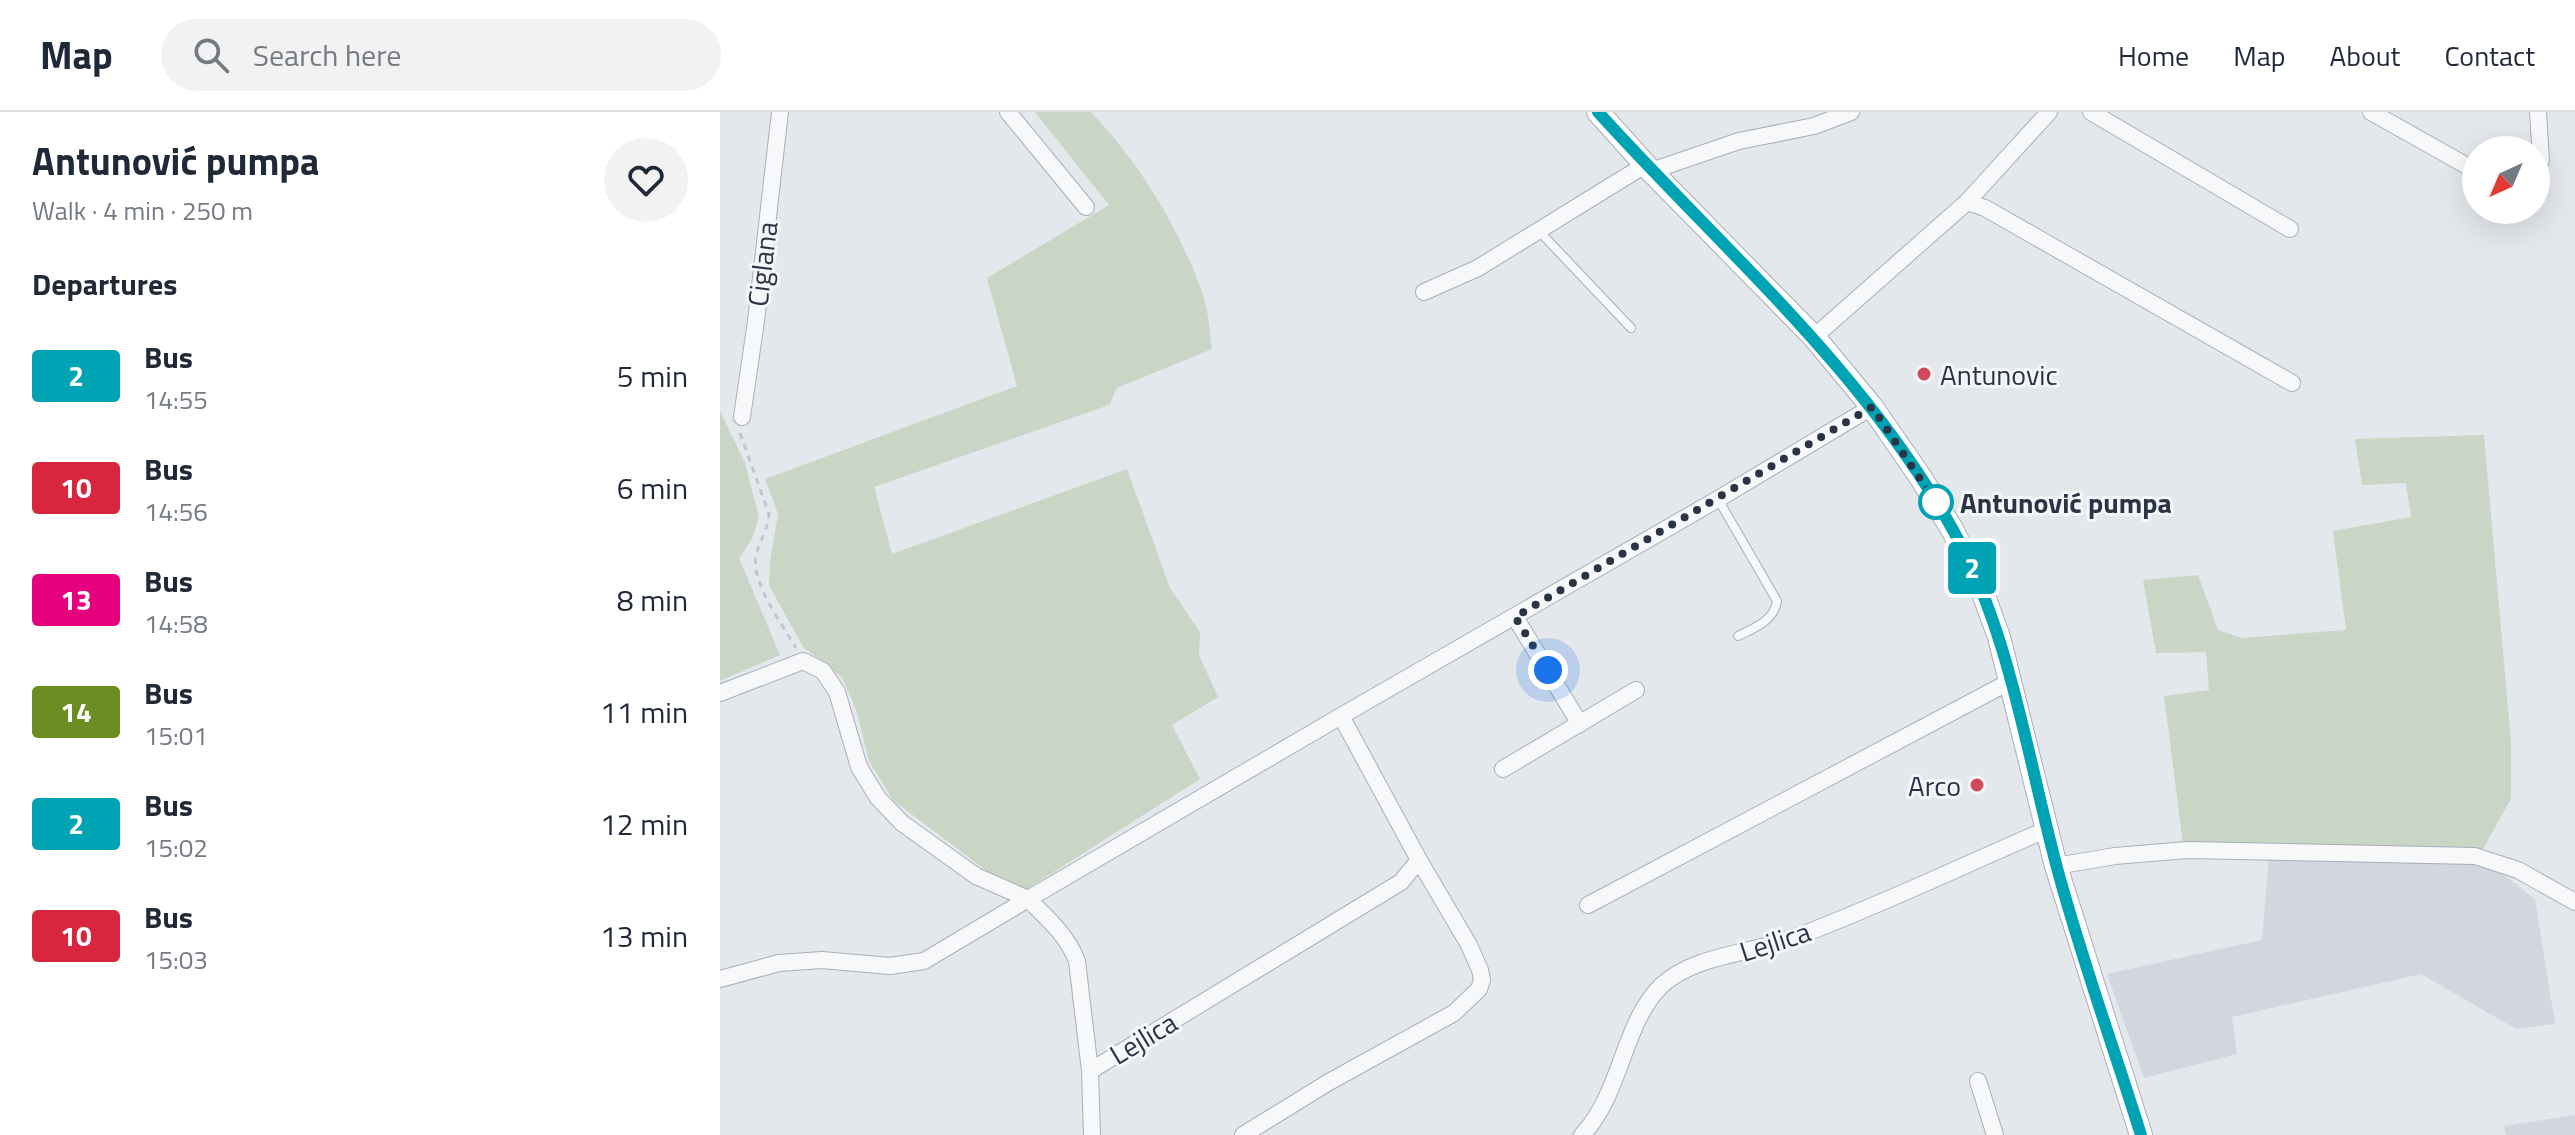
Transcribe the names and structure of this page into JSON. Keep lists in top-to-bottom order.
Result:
{
  "streets": {
    "street": ["Ciglana", "Lejlica"]
  },
  "places": ["Antunovic", "Antunović pumpa", "Arco"],
  "lines": ["bus line 2"],
  "north": "bottom left",
  "page": {
    "header": "Map",
    "search": "Search here",
    "nav": [
      "Home",
      "Map",
      "About",
      "Contact"
    ],
    "heading": [
      ["Antunović pumpa", "Walk · 4 min · 250 m"],
      "Departures"
    ],
    "on_map": "2",
    "list": [
      {
        "mark": "2",
        "name": "Bus",
        "note": "14:55",
        "value": "5 min"
      },
      {
        "mark": "10",
        "name": "Bus",
        "note": "14:56",
        "value": "6 min"
      },
      {
        "mark": "13",
        "name": "Bus",
        "note": "14:58",
        "value": "8 min"
      },
      {
        "mark": "14",
        "name": "Bus",
        "note": "15:01",
        "value": "11 min"
      },
      {
        "mark": "2",
        "name": "Bus",
        "note": "15:02",
        "value": "12 min"
      },
      {
        "mark": "10",
        "name": "Bus",
        "note": "15:03",
        "value": "13 min"
      }
    ]
  }
}
